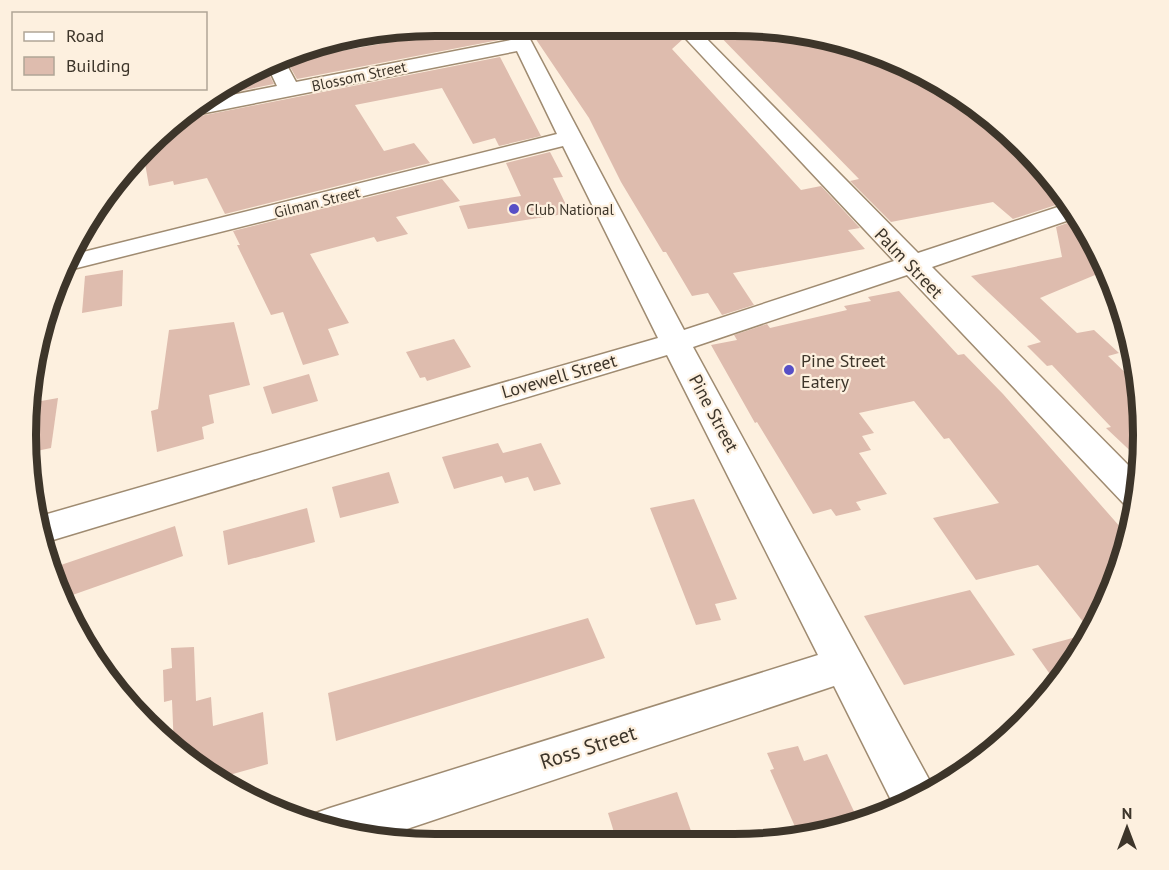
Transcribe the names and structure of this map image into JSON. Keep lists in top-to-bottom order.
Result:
{
  "streets": {
    "street": [
      "Blossom Street",
      "Gilman Street",
      "Palm Street",
      "Lovewell Street",
      "Pine Street",
      "Ross Street"
    ]
  },
  "crossings": [
    ["Gilman Street", "Pine Street"],
    ["Palm Street", "Lovewell Street"],
    ["Lovewell Street", "Pine Street"],
    ["Pine Street", "Ross Street"]
  ],
  "places": ["Club National", "Pine Street Eatery"],
  "legend": ["Road", "Building"],
  "north": "top"
}
